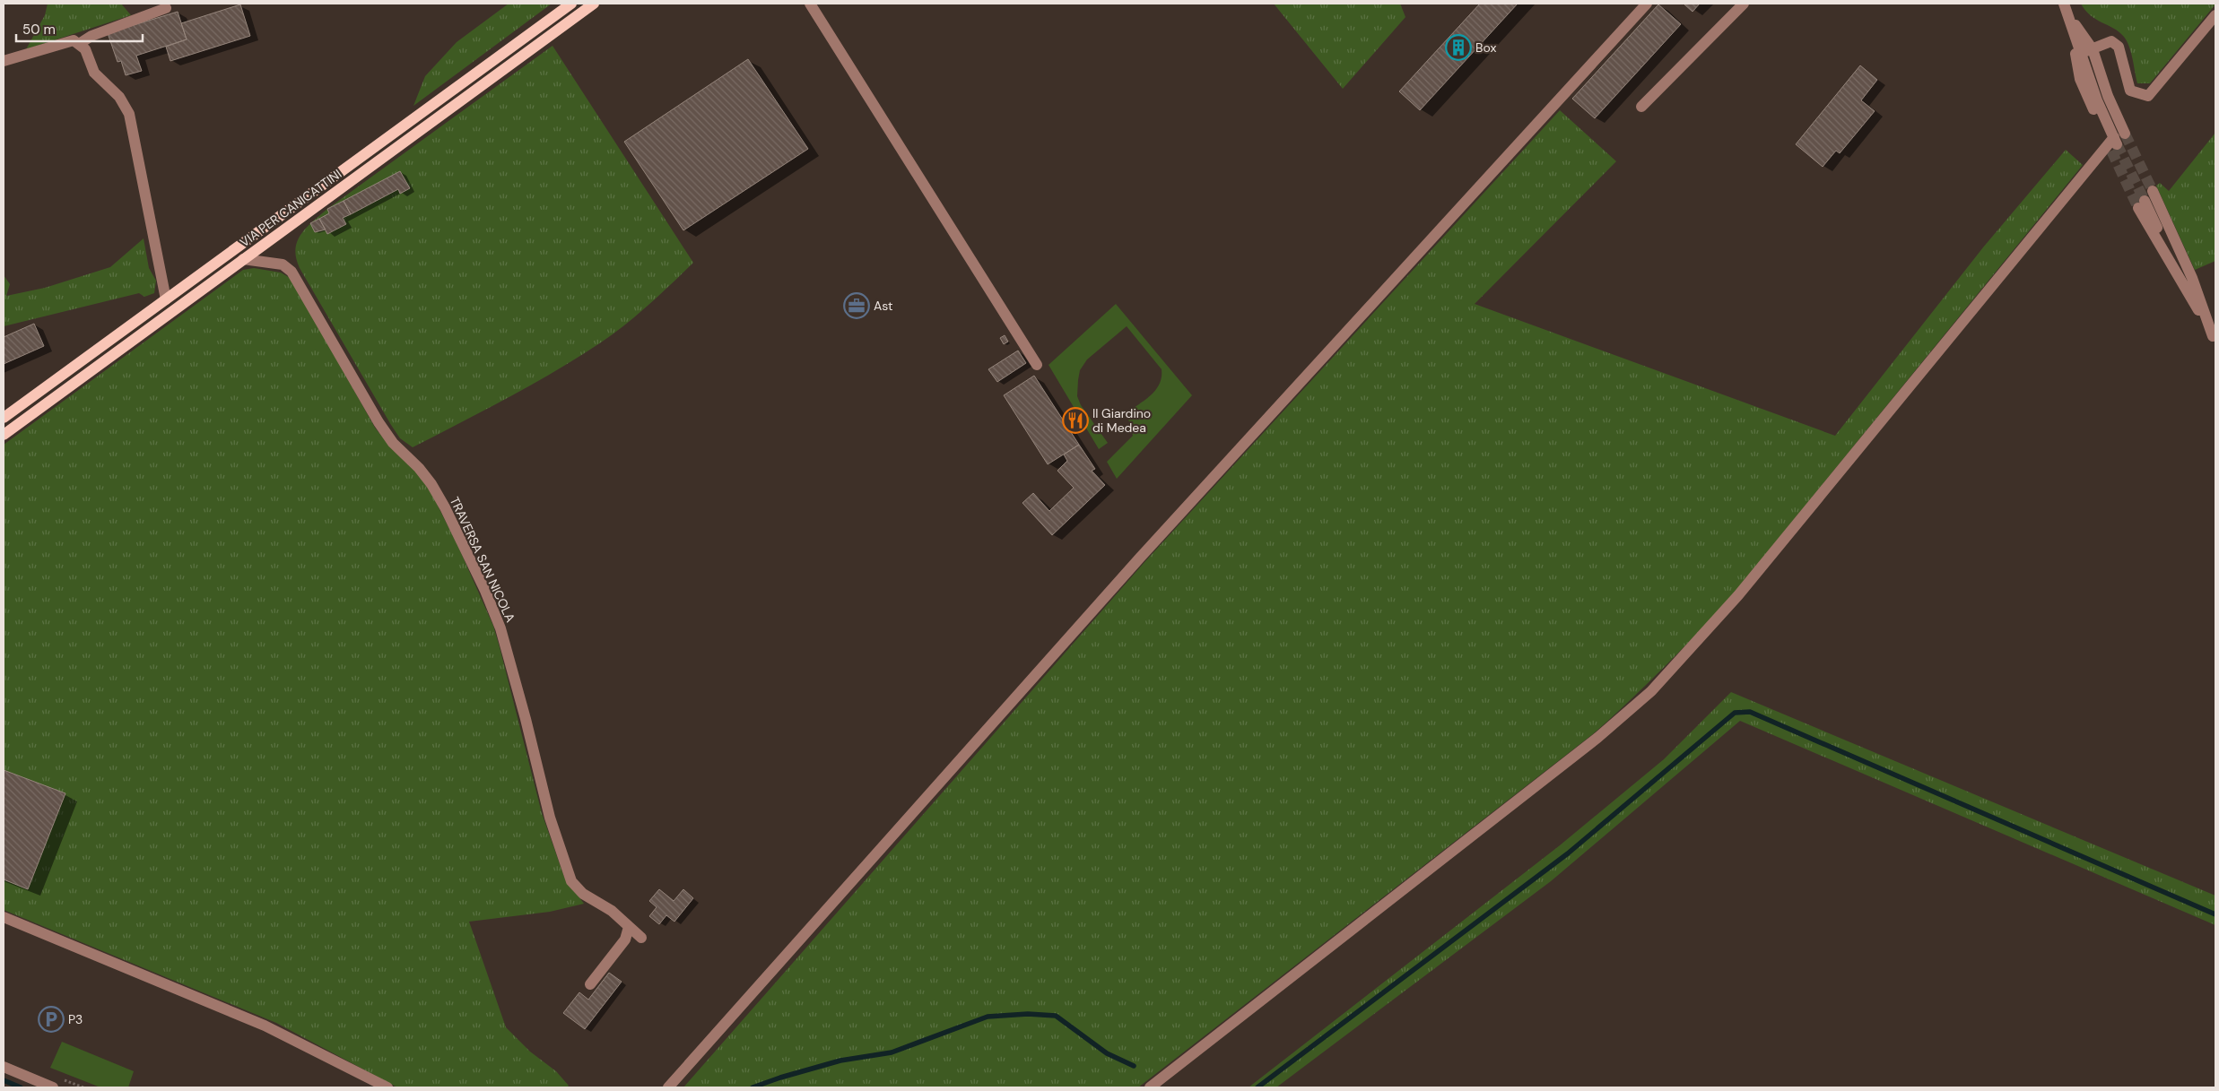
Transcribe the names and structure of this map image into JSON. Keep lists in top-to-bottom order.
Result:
{
  "streets": {
    "main road": ["VIA PER CANICATTINI"],
    "street": ["TRAVERSA SAN NICOLA"]
  },
  "crossings": [
    ["VIA PER CANICATTINI", "TRAVERSA SAN NICOLA"]
  ],
  "places": {
    "building": ["Box"],
    "office": ["Ast"],
    "restaurant": ["Il Giardino di Medea"],
    "parking": ["P3"]
  },
  "scale_bar": "50 m"
}
